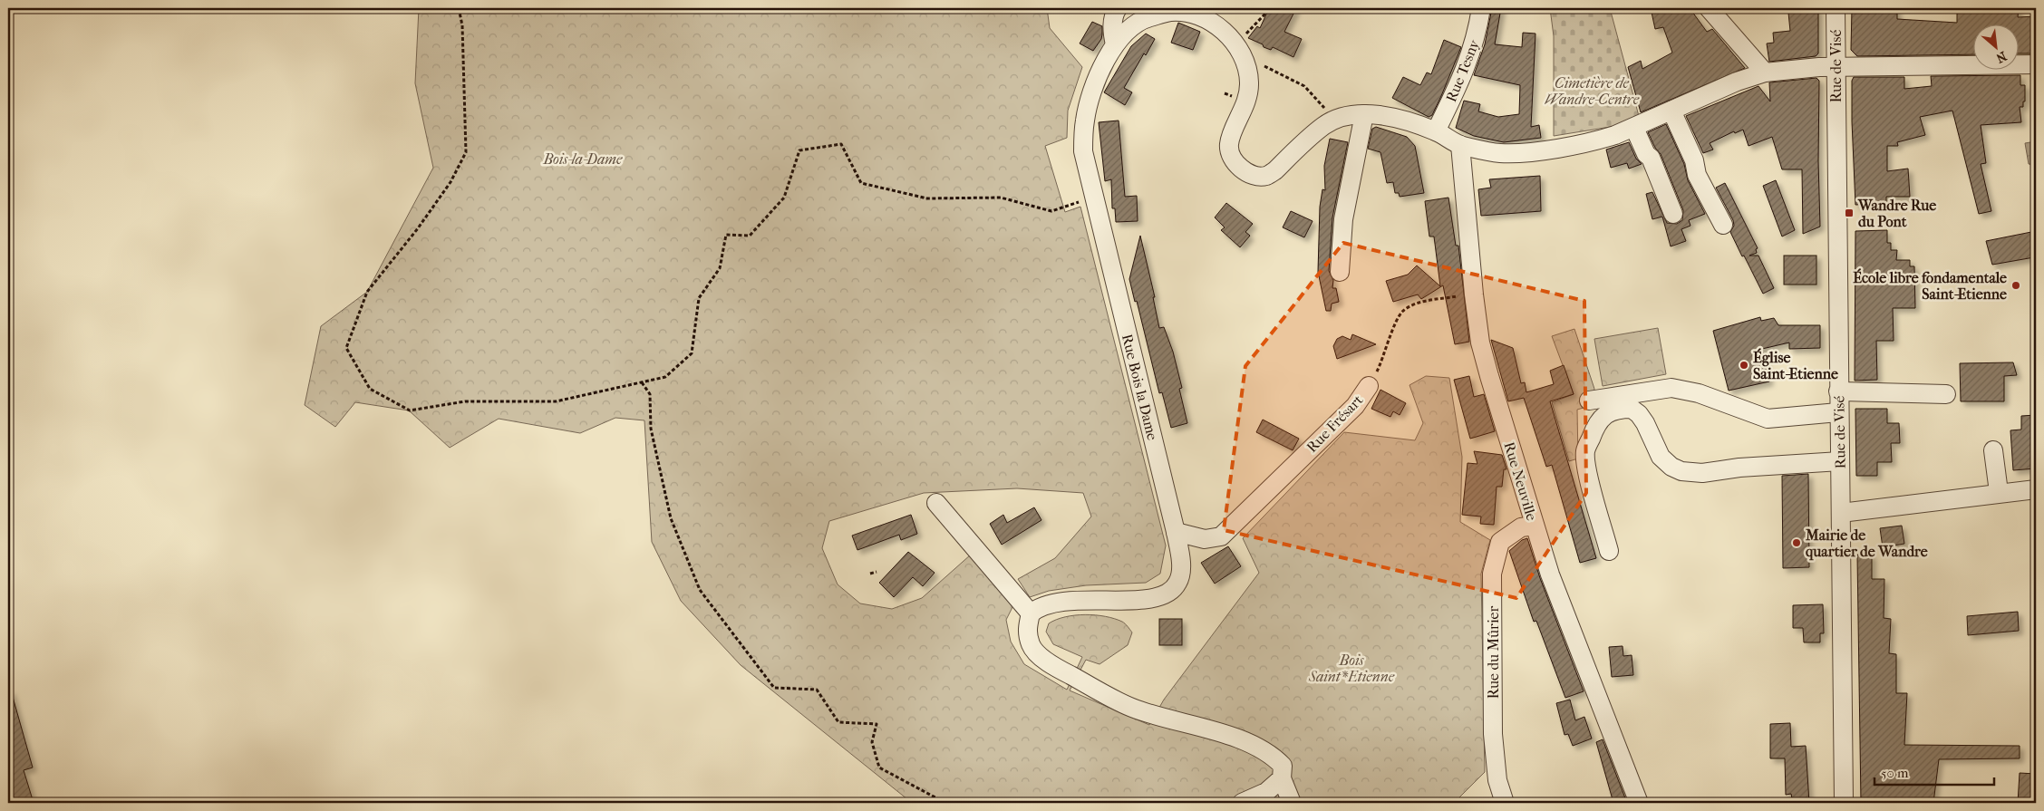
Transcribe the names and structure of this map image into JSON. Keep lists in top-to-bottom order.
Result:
{
  "streets": {
    "street": [
      "Rue de Visé",
      "Rue Tesny",
      "Rue Bois la Dame",
      "Rue Frésart",
      "Rue Neuville",
      "Rue du Mûrier"
    ]
  },
  "crossings": [
    ["Rue de Visé", "Rue Bois la Dame"],
    ["Rue Tesny", "Rue Bois la Dame"],
    ["Rue Bois la Dame", "Rue Frésart"],
    ["Rue Bois la Dame", "Rue Neuville"],
    ["Rue Frésart", "Rue Neuville"],
    ["Rue Neuville", "Rue du Mûrier"]
  ],
  "parks": ["Cimetière de Wandre-Centre", "Bois-la-Dame", "Bois Saint*Etienne"],
  "places": {
    "transit": ["Wandre Rue du Pont"],
    "other": ["École libre fondamentale Saint-Etienne", "Église Saint-Etienne", "Mairie de quartier de Wandre"]
  },
  "scale_bar": "50 m",
  "north": "bottom right"
}
